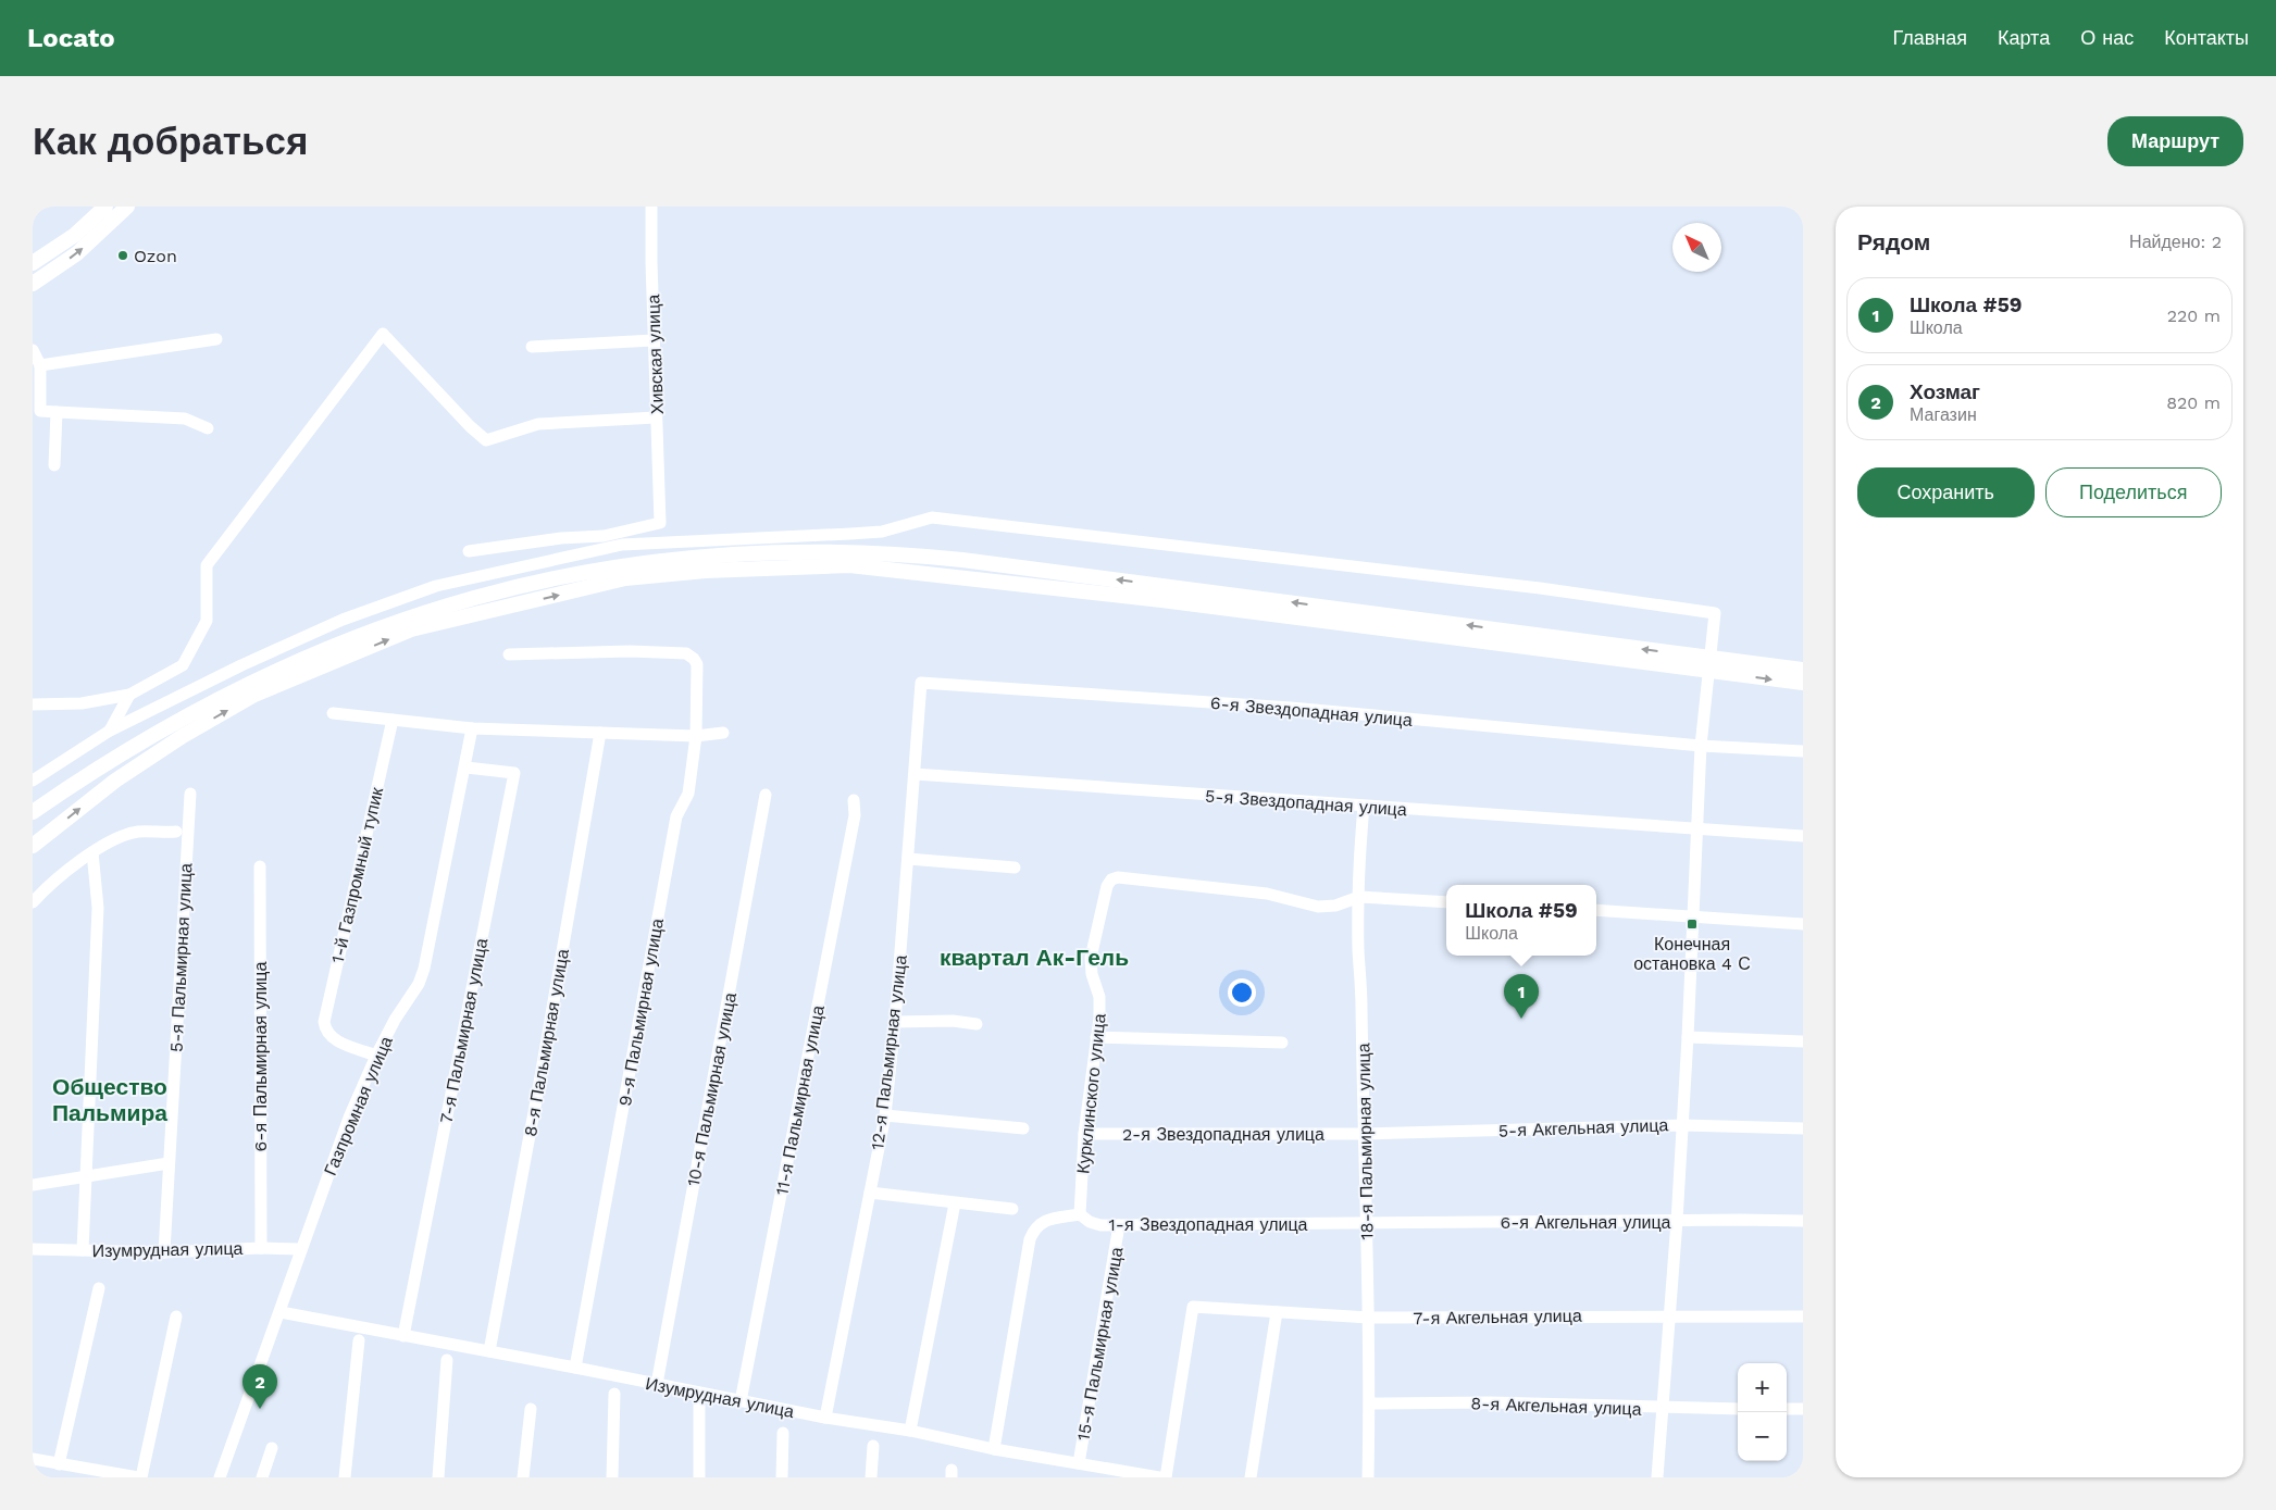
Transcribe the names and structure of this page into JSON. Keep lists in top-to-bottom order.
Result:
{
  "streets": {
    "street": [
      "Хивская улица",
      "6-я Звездопадная улица",
      "5-я Звездопадная улица",
      "1-й Газпромный тупик",
      "5-я Пальмирная улица",
      "9-я Пальмирная улица",
      "7-я Пальмирная улица",
      "8-я Пальмирная улица",
      "12-я Пальмирная улица",
      "6-я Пальмирная улица",
      "10-я Пальмирная улица",
      "Курклинского улица",
      "11-я Пальмирная улица",
      "Газпромная улица",
      "5-я Акгельная улица",
      "2-я Звездопадная улица",
      "18-я Пальмирная улица",
      "6-я Акгельная улица",
      "1-я Звездопадная улица",
      "Изумрудная улица",
      "7-я Акгельная улица",
      "15-я Пальмирная улица",
      "8-я Акгельная улица"
    ]
  },
  "crossings": [
    ["6-я Звездопадная улица", "12-я Пальмирная улица"],
    ["5-я Звездопадная улица", "12-я Пальмирная улица"],
    ["5-я Звездопадная улица", "18-я Пальмирная улица"],
    ["1-й Газпромный тупик", "Газпромная улица"],
    ["5-я Пальмирная улица", "Изумрудная улица"],
    ["9-я Пальмирная улица", "Изумрудная улица"],
    ["7-я Пальмирная улица", "Газпромная улица"],
    ["7-я Пальмирная улица", "Изумрудная улица"],
    ["8-я Пальмирная улица", "Изумрудная улица"],
    ["12-я Пальмирная улица", "Изумрудная улица"],
    ["6-я Пальмирная улица", "Изумрудная улица"],
    ["10-я Пальмирная улица", "Изумрудная улица"],
    ["Курклинского улица", "2-я Звездопадная улица"],
    ["Курклинского улица", "18-я Пальмирная улица"],
    ["Курклинского улица", "1-я Звездопадная улица"],
    ["11-я Пальмирная улица", "Изумрудная улица"],
    ["Газпромная улица", "Изумрудная улица"],
    ["5-я Акгельная улица", "2-я Звездопадная улица"],
    ["5-я Акгельная улица", "18-я Пальмирная улица"],
    ["2-я Звездопадная улица", "18-я Пальмирная улица"],
    ["18-я Пальмирная улица", "6-я Акгельная улица"],
    ["18-я Пальмирная улица", "1-я Звездопадная улица"],
    ["18-я Пальмирная улица", "7-я Акгельная улица"],
    ["18-я Пальмирная улица", "8-я Акгельная улица"],
    ["6-я Акгельная улица", "1-я Звездопадная улица"],
    ["1-я Звездопадная улица", "15-я Пальмирная улица"],
    ["Изумрудная улица", "15-я Пальмирная улица"]
  ],
  "districts": ["квартал Ак-Гель", "Общество Пальмира"],
  "places": {
    "other": ["Ozon"],
    "transit": ["Конечная остановка 4 С"]
  },
  "north": "top left",
  "page": {
    "header": "Locato",
    "nav": [
      "Главная",
      "Карта",
      "О нас",
      "Контакты"
    ],
    "buttons": [
      "Маршрут",
      ["Сохранить", "Поделиться"]
    ],
    "title": "Как добраться",
    "heading": ["Рядом", "Найдено: 2"],
    "list": [
      {
        "mark": "1",
        "name": "Школа #59",
        "note": "Школа",
        "value": "220 m"
      },
      {
        "mark": "2",
        "name": "Хозмаг",
        "note": "Магазин",
        "value": "820 m"
      }
    ],
    "popup": ["Школа #59", "Школа"],
    "pins": ["1", "2"],
    "map_buttons": ["+", "−"]
  }
}
